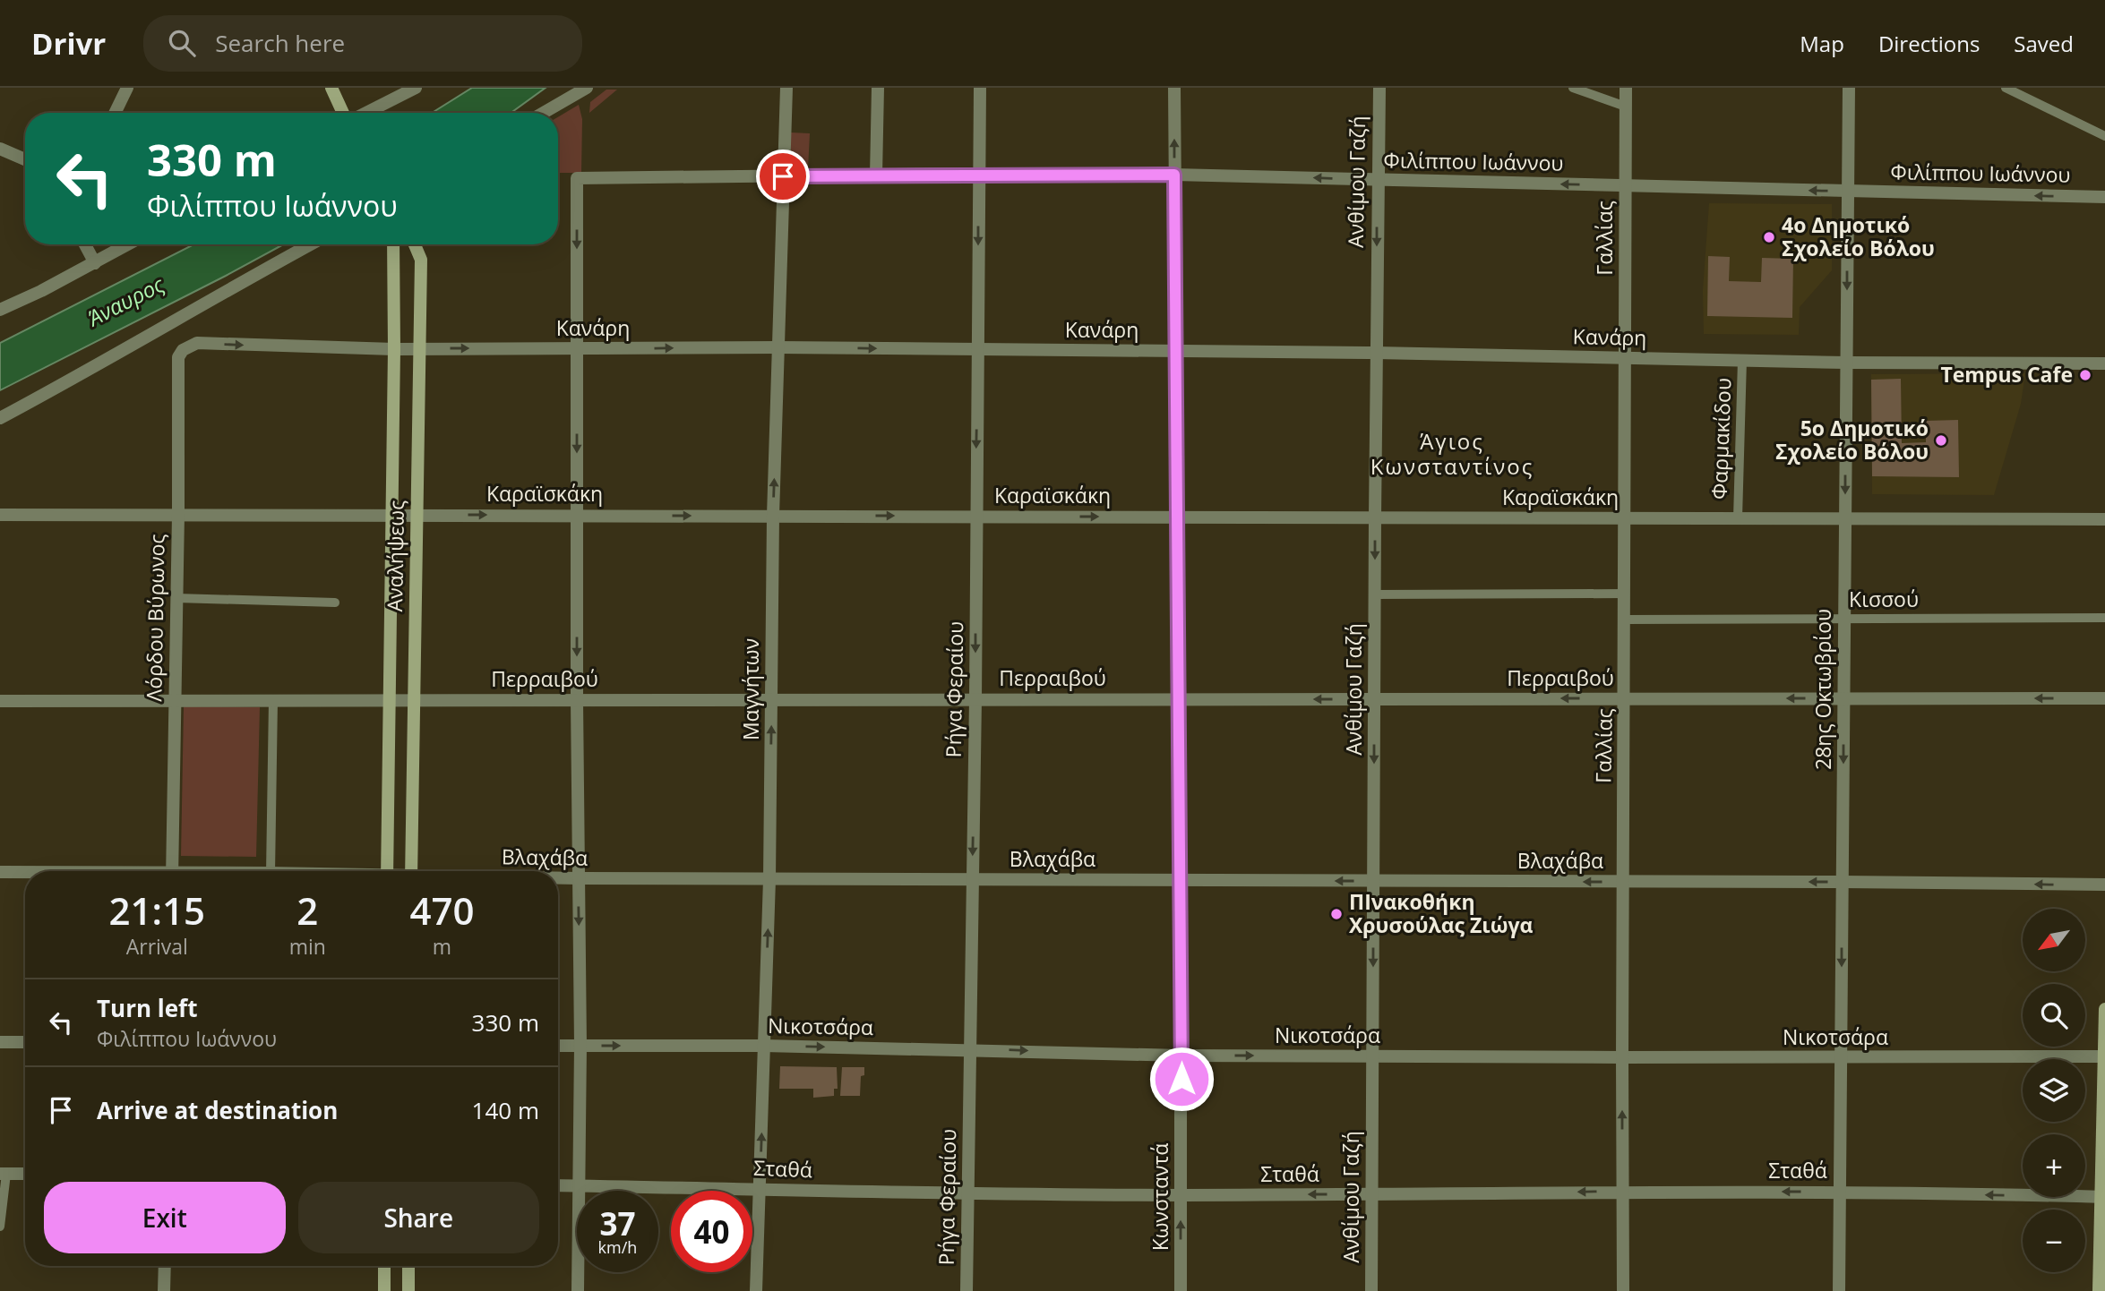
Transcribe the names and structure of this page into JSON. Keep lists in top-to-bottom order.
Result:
{
  "streets": {
    "main road": ["Αναλήψεως"],
    "street": [
      "Φιλίππου Ιωάννου",
      "Ανθίμου Γαζή",
      "Γαλλίας",
      "Κανάρη",
      "Καραϊσκάκη",
      "Λόρδου Βύρωνος",
      "Περραιβού",
      "Μαγνήτων",
      "Ρήγα Φεραίου",
      "28ης Οκτωβρίου",
      "Βλαχάβα",
      "Νικοτσάρα",
      "Σταθά",
      "Κωνσταντά"
    ],
    "lane": ["Φαρμακίδου", "Κισσού"]
  },
  "crossings": [
    ["Φιλίππου Ιωάννου", "Ανθίμου Γαζή"],
    ["Φιλίππου Ιωάννου", "Γαλλίας"],
    ["Φιλίππου Ιωάννου", "Κανάρη"],
    ["Φιλίππου Ιωάννου", "Μαγνήτων"],
    ["Φιλίππου Ιωάννου", "Ρήγα Φεραίου"],
    ["Φιλίππου Ιωάννου", "28ης Οκτωβρίου"],
    ["Φιλίππου Ιωάννου", "Κωνσταντά"],
    ["Ανθίμου Γαζή", "Κανάρη"],
    ["Ανθίμου Γαζή", "Καραϊσκάκη"],
    ["Ανθίμου Γαζή", "Περραιβού"],
    ["Ανθίμου Γαζή", "Βλαχάβα"],
    ["Ανθίμου Γαζή", "Νικοτσάρα"],
    ["Ανθίμου Γαζή", "Σταθά"],
    ["Γαλλίας", "Κανάρη"],
    ["Γαλλίας", "Καραϊσκάκη"],
    ["Γαλλίας", "Κισσού"],
    ["Γαλλίας", "Περραιβού"],
    ["Γαλλίας", "Βλαχάβα"],
    ["Γαλλίας", "Νικοτσάρα"],
    ["Γαλλίας", "Σταθά"],
    ["Κανάρη", "Φαρμακίδου"],
    ["Κανάρη", "Αναλήψεως"],
    ["Κανάρη", "Λόρδου Βύρωνος"],
    ["Κανάρη", "Μαγνήτων"],
    ["Κανάρη", "Ρήγα Φεραίου"],
    ["Κανάρη", "28ης Οκτωβρίου"],
    ["Κανάρη", "Κωνσταντά"],
    ["Φαρμακίδου", "Καραϊσκάκη"],
    ["Καραϊσκάκη", "Αναλήψεως"],
    ["Καραϊσκάκη", "Λόρδου Βύρωνος"],
    ["Καραϊσκάκη", "Μαγνήτων"],
    ["Καραϊσκάκη", "Ρήγα Φεραίου"],
    ["Καραϊσκάκη", "28ης Οκτωβρίου"],
    ["Καραϊσκάκη", "Κωνσταντά"],
    ["Αναλήψεως", "Περραιβού"],
    ["Κισσού", "28ης Οκτωβρίου"],
    ["Λόρδου Βύρωνος", "Περραιβού"],
    ["Περραιβού", "Μαγνήτων"],
    ["Περραιβού", "Ρήγα Φεραίου"],
    ["Περραιβού", "28ης Οκτωβρίου"],
    ["Περραιβού", "Κωνσταντά"],
    ["Μαγνήτων", "Βλαχάβα"],
    ["Μαγνήτων", "Νικοτσάρα"],
    ["Μαγνήτων", "Σταθά"],
    ["Ρήγα Φεραίου", "Βλαχάβα"],
    ["Ρήγα Φεραίου", "Νικοτσάρα"],
    ["Ρήγα Φεραίου", "Σταθά"],
    ["28ης Οκτωβρίου", "Βλαχάβα"],
    ["28ης Οκτωβρίου", "Νικοτσάρα"],
    ["28ης Οκτωβρίου", "Σταθά"],
    ["Βλαχάβα", "Κωνσταντά"],
    ["Νικοτσάρα", "Κωνσταντά"],
    ["Σταθά", "Κωνσταντά"]
  ],
  "one_way": [
    "Φιλίππου Ιωάννου",
    "Ανθίμου Γαζή",
    "Κανάρη",
    "Καραϊσκάκη",
    "Περραιβού",
    "Μαγνήτων",
    "Ρήγα Φεραίου",
    "28ης Οκτωβρίου",
    "Βλαχάβα",
    "Νικοτσάρα",
    "Σταθά"
  ],
  "districts": ["Άγιος Κωνσταντίνος"],
  "water": ["Άναυρος"],
  "places": [
    "4ο Δημοτικό Σχολείο Βόλου",
    "Tempus Cafe",
    "5ο Δημοτικό Σχολείο Βόλου",
    "ΠΙνακοθήκη Χρυσούλας Ζιώγα"
  ],
  "north": "bottom left",
  "page": {
    "header": "Drivr",
    "search": "Search here",
    "nav": ["Map", "Directions", "Saved"],
    "turn": ["330 m", "Φιλίππου Ιωάννου"],
    "eta": [
      "21:15",
      "Arrival",
      "2",
      "min",
      "470",
      "m"
    ],
    "map_buttons": ["+", "−"],
    "list": [
      {
        "name": "Turn left",
        "note": "Φιλίππου Ιωάννου",
        "value": "330 m"
      },
      {
        "name": "Arrive at destination",
        "value": "140 m"
      }
    ],
    "buttons": ["Exit", "Share"],
    "speed": "37 km/h",
    "limit": "40"
  }
}
